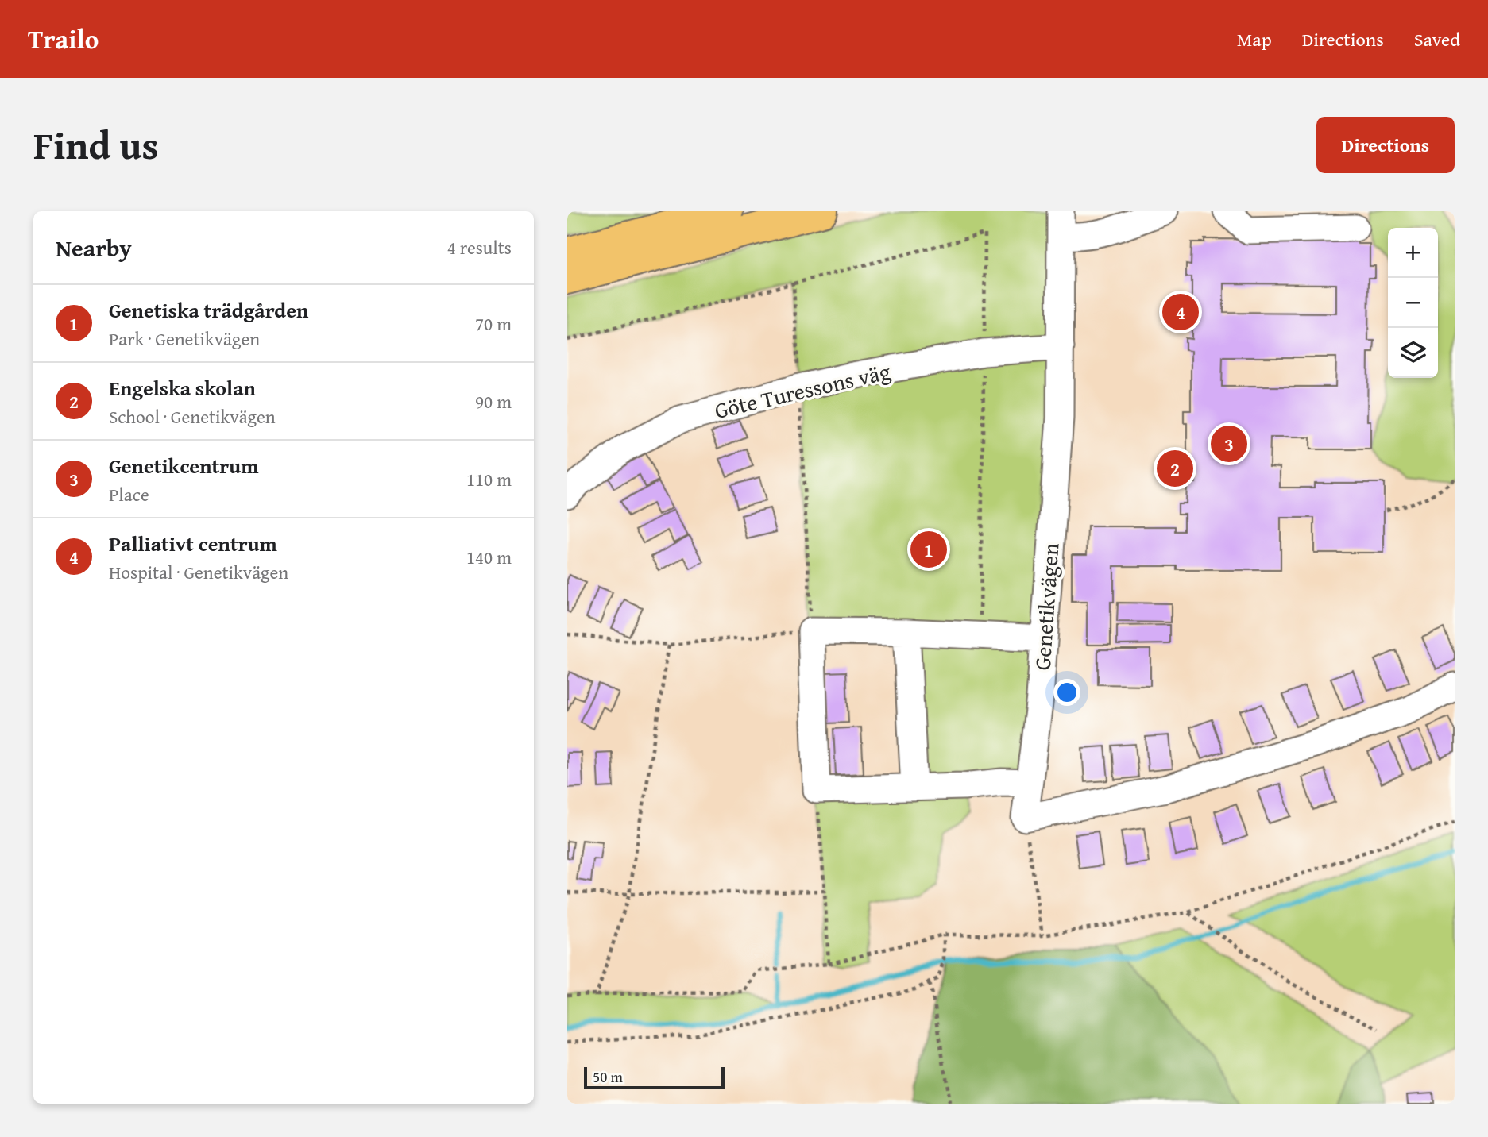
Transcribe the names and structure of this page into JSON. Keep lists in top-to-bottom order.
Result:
{
  "streets": {
    "street": ["Göte Turessons väg", "Genetikvägen"]
  },
  "crossings": [
    ["Göte Turessons väg", "Genetikvägen"]
  ],
  "scale_bar": "50 m",
  "page": {
    "header": "Trailo",
    "nav": ["Map", "Directions", "Saved"],
    "title": "Find us",
    "buttons": "Directions",
    "heading": ["Nearby", "4 results"],
    "map_buttons": ["+", "−"],
    "list": [
      {
        "mark": "1",
        "name": "Genetiska trädgården",
        "note": "Park · Genetikvägen",
        "value": "70 m"
      },
      {
        "mark": "2",
        "name": "Engelska skolan",
        "note": "School · Genetikvägen",
        "value": "90 m"
      },
      {
        "mark": "3",
        "name": "Genetikcentrum",
        "note": "Place",
        "value": "110 m"
      },
      {
        "mark": "4",
        "name": "Palliativt centrum",
        "note": "Hospital · Genetikvägen",
        "value": "140 m"
      }
    ],
    "pins": [
      "4",
      "3",
      "2",
      "1"
    ],
    "scale": "50 m"
  }
}
